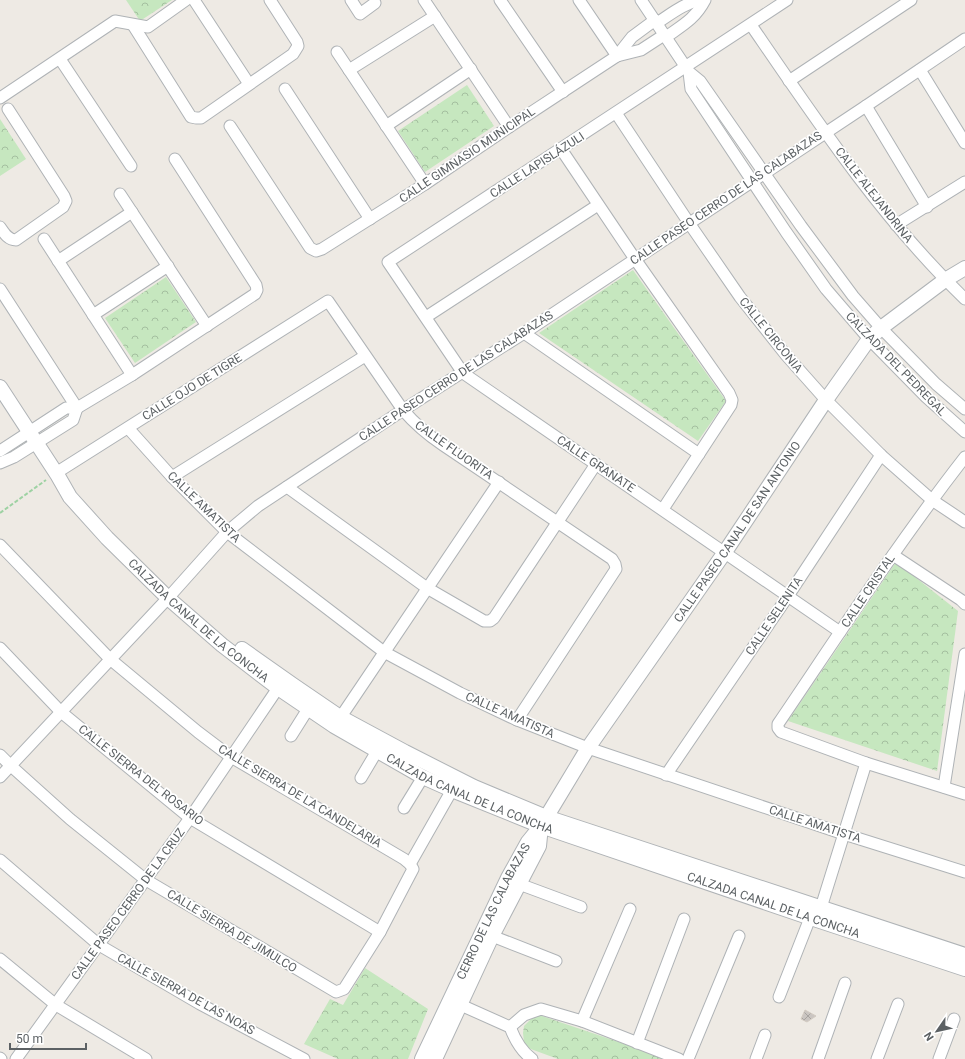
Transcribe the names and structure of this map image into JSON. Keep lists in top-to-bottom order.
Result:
{
  "streets": {
    "street": [
      "CALLE GIMNASIO MUNICIPAL",
      "CALLE LAPISLÁZULI",
      "CALLE ALEJANDRINA",
      "CALLE PASEO CERRO DE LAS CALABAZAS",
      "CALLE CIRCONIA",
      "CALZADA DEL PEDREGAL",
      "CALLE OJO DE TIGRE",
      "CALLE FLUORITA",
      "CALLE GRANATE",
      "CALLE AMATISTA",
      "CALLE PASEO CANAL DE SAN ANTONIO",
      "CALLE CRISTAL",
      "CALLE SELENITA",
      "CALZADA CANAL DE LA CONCHA",
      "CALLE SIERRA DEL ROSARIO",
      "CALLE SIERRA DE LA CANDELARIA",
      "CALLE PASEO CERRO DE LA CRUZ",
      "CERRO DE LAS CALABAZAS",
      "CALLE SIERRA DE JIMULCO",
      "CALLE SIERRA DE LAS NOAS"
    ]
  },
  "crossings": [
    ["CALLE GIMNASIO MUNICIPAL", "CALZADA DEL PEDREGAL"],
    ["CALLE LAPISLÁZULI", "CALLE ALEJANDRINA"],
    ["CALLE LAPISLÁZULI", "CALLE CIRCONIA"],
    ["CALLE LAPISLÁZULI", "CALZADA DEL PEDREGAL"],
    ["CALLE LAPISLÁZULI", "CALLE GRANATE"],
    ["CALLE ALEJANDRINA", "CALLE PASEO CERRO DE LAS CALABAZAS"],
    ["CALLE ALEJANDRINA", "CALLE PASEO CANAL DE SAN ANTONIO"],
    ["CALLE PASEO CERRO DE LAS CALABAZAS", "CALLE CIRCONIA"],
    ["CALLE PASEO CERRO DE LAS CALABAZAS", "CALZADA DEL PEDREGAL"],
    ["CALLE PASEO CERRO DE LAS CALABAZAS", "CALLE FLUORITA"],
    ["CALLE PASEO CERRO DE LAS CALABAZAS", "CALLE GRANATE"],
    ["CALLE PASEO CERRO DE LAS CALABAZAS", "CALLE AMATISTA"],
    ["CALLE PASEO CERRO DE LAS CALABAZAS", "CALZADA CANAL DE LA CONCHA"],
    ["CALLE PASEO CERRO DE LAS CALABAZAS", "CALLE SIERRA DEL ROSARIO"],
    ["CALLE PASEO CERRO DE LAS CALABAZAS", "CALLE SIERRA DE LA CANDELARIA"],
    ["CALLE PASEO CERRO DE LAS CALABAZAS", "CALLE SIERRA DE JIMULCO"],
    ["CALLE CIRCONIA", "CALLE PASEO CANAL DE SAN ANTONIO"],
    ["CALLE CIRCONIA", "CALLE CRISTAL"],
    ["CALLE CIRCONIA", "CALLE SELENITA"],
    ["CALZADA DEL PEDREGAL", "CALLE PASEO CANAL DE SAN ANTONIO"],
    ["CALLE OJO DE TIGRE", "CALLE FLUORITA"],
    ["CALLE OJO DE TIGRE", "CALLE AMATISTA"],
    ["CALLE OJO DE TIGRE", "CALZADA CANAL DE LA CONCHA"],
    ["CALLE FLUORITA", "CALLE AMATISTA"],
    ["CALLE GRANATE", "CALLE PASEO CANAL DE SAN ANTONIO"],
    ["CALLE GRANATE", "CALLE CRISTAL"],
    ["CALLE GRANATE", "CALLE SELENITA"],
    ["CALLE AMATISTA", "CALLE PASEO CANAL DE SAN ANTONIO"],
    ["CALLE AMATISTA", "CALLE SELENITA"],
    ["CALLE PASEO CANAL DE SAN ANTONIO", "CALZADA CANAL DE LA CONCHA"],
    ["CALLE PASEO CANAL DE SAN ANTONIO", "CERRO DE LAS CALABAZAS"],
    ["CALZADA CANAL DE LA CONCHA", "CALLE PASEO CERRO DE LA CRUZ"],
    ["CALZADA CANAL DE LA CONCHA", "CERRO DE LAS CALABAZAS"],
    ["CALLE SIERRA DEL ROSARIO", "CALLE PASEO CERRO DE LA CRUZ"],
    ["CALLE SIERRA DEL ROSARIO", "CALLE SIERRA DE JIMULCO"],
    ["CALLE SIERRA DE LA CANDELARIA", "CALLE PASEO CERRO DE LA CRUZ"],
    ["CALLE PASEO CERRO DE LA CRUZ", "CALLE SIERRA DE JIMULCO"],
    ["CALLE PASEO CERRO DE LA CRUZ", "CALLE SIERRA DE LAS NOAS"]
  ],
  "scale_bar": "50 m",
  "north": "bottom left"
}
